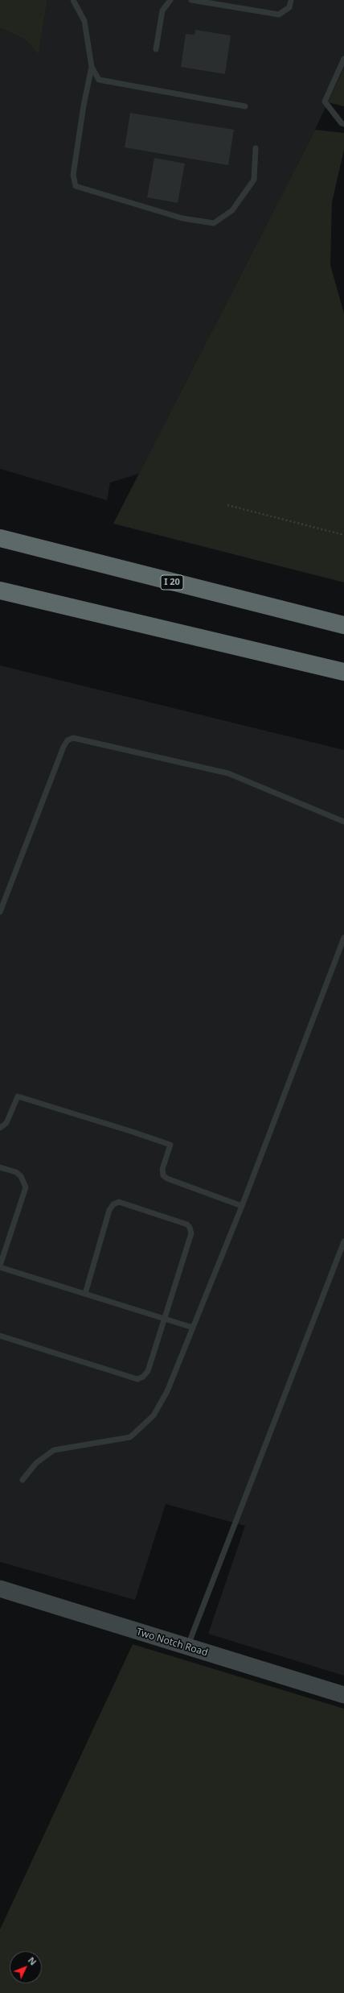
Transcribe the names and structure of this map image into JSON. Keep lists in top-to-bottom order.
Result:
{
  "streets": {
    "highway": ["I 20"],
    "street": ["Two Notch Road"]
  },
  "north": "top right"
}
